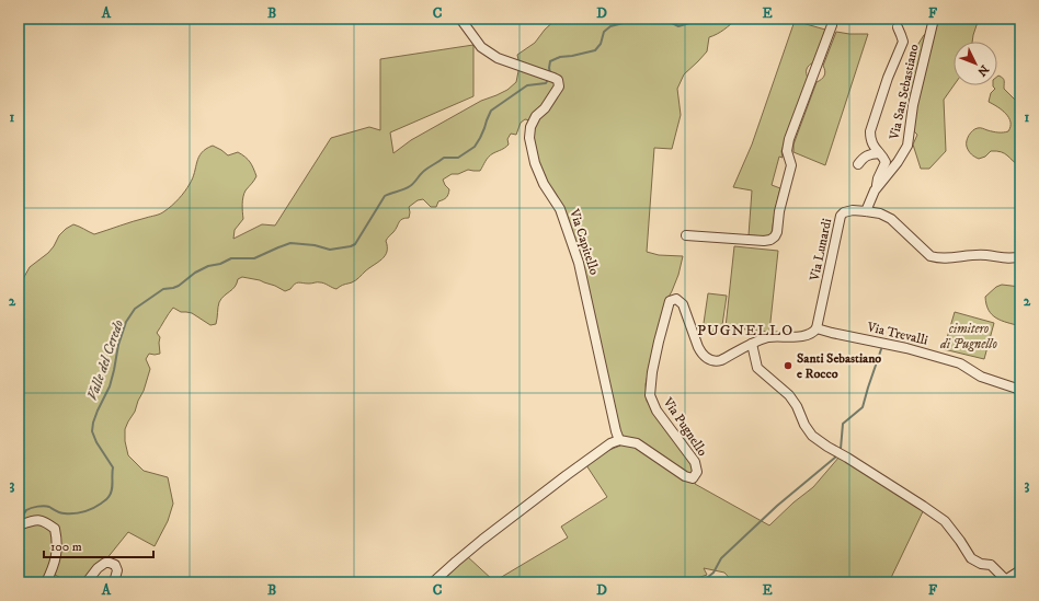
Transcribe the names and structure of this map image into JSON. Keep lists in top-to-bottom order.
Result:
{
  "streets": {
    "street": [
      "Via San Sebastiano",
      "Via Capitello",
      "Via Lunardi",
      "Via Trevalli",
      "Via Pugnello"
    ]
  },
  "crossings": [
    ["Via San Sebastiano", "Via Lunardi"],
    ["Via Capitello", "Via Pugnello"],
    ["Via Lunardi", "Via Trevalli"],
    ["Via Lunardi", "Via Pugnello"],
    ["Via Trevalli", "Via Pugnello"]
  ],
  "districts": ["PUGNELLO"],
  "water": ["Valle del Ceredo"],
  "parks": ["cimitero di Pugnello"],
  "places": ["Santi Sebastiano e Rocco"],
  "scale_bar": "100 m",
  "north": "bottom right",
  "grid": {
    "columns": [
      "A",
      "B",
      "C",
      "D",
      "E",
      "F"
    ],
    "rows": ["1", "2", "3"]
  }
}
